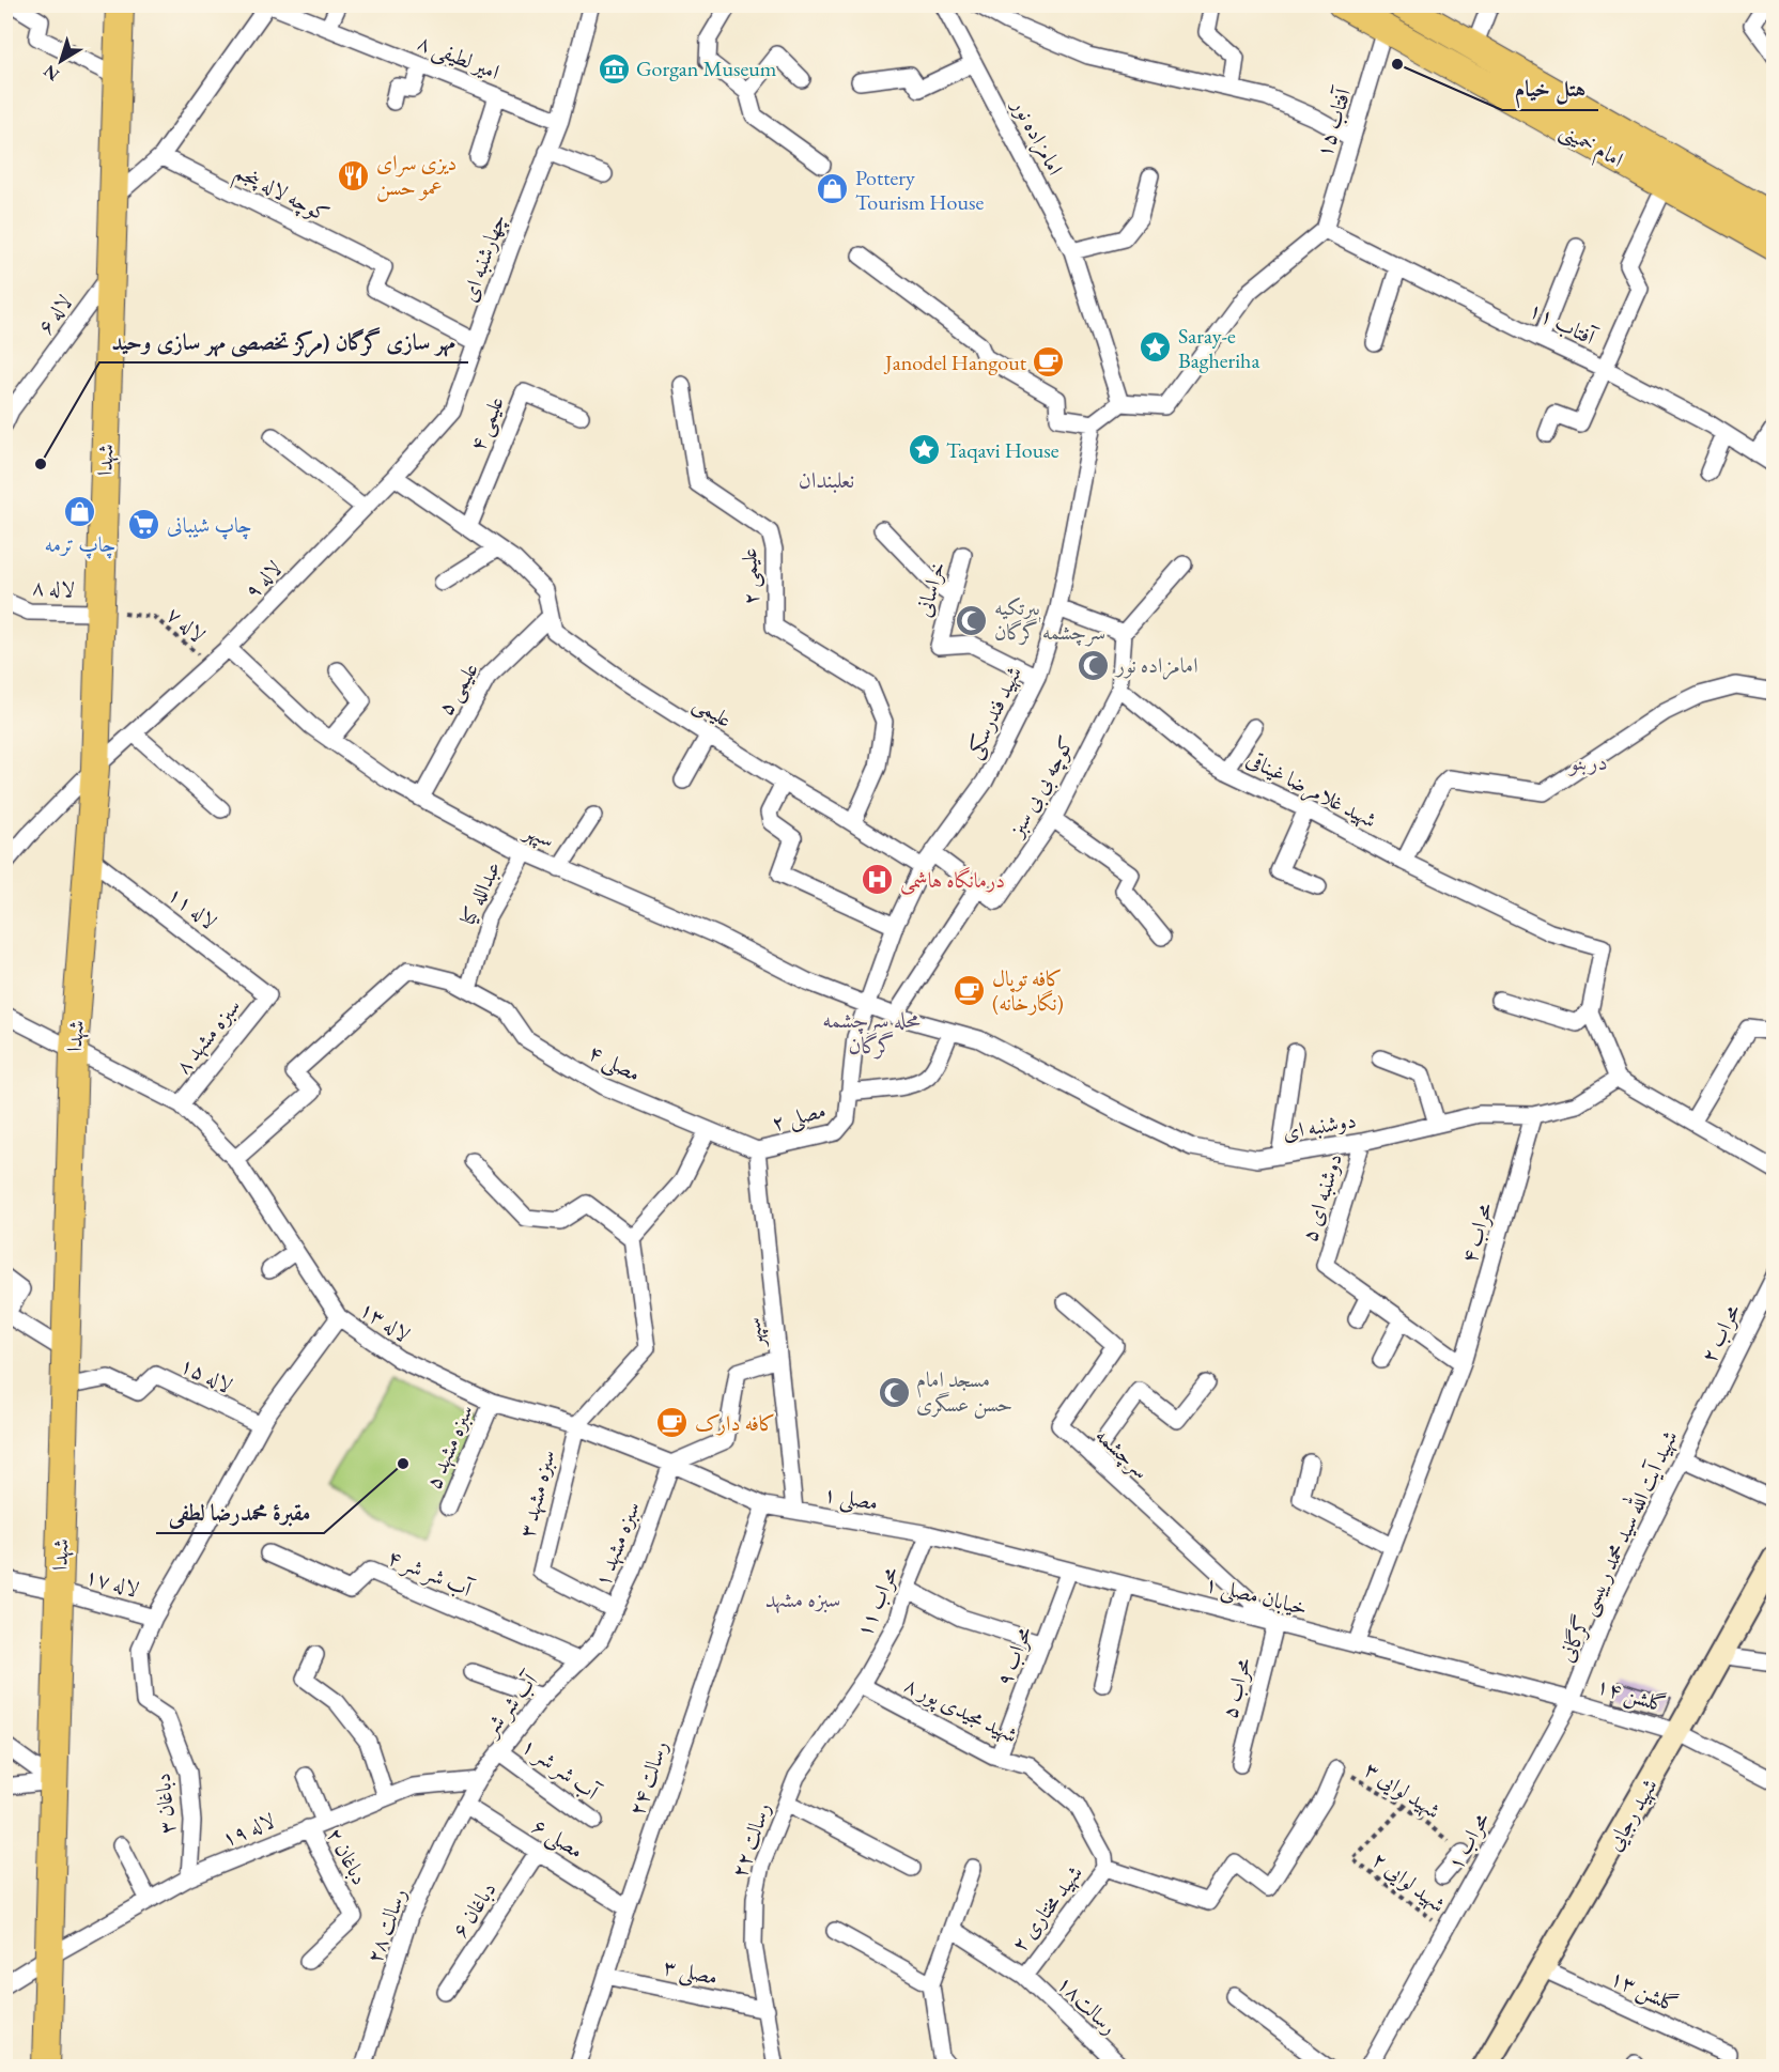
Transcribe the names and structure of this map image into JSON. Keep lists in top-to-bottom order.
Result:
{
  "streets": {
    "main road": ["امام خمینی", "شهدا", "شهید رجایی"],
    "street": [
      "۸ امیر لطیفی",
      "آفتاب ۱۵",
      "امامزاده نور",
      "کوچه لاله پنجم",
      "چهارشنبه ای",
      "۶ لاله",
      "آفتاب ۱۱",
      "۴ علیمی",
      "۲ علیمی",
      "۹ لاله",
      "۸ لاله",
      "خراسانی",
      "۵ علیمی",
      "علیمی",
      "شهید فندرسکی",
      "کوچه بی بی سبز",
      "شهید غلامرضا غیناقی",
      "سپهر",
      "عبدالله کیا",
      "۱۱ لاله",
      "۸ سبزه مشهد",
      "۴ مصلی",
      "۲ مصلی",
      "دوشنبه ای",
      "۵ دوشنبه ای",
      "۴ محراب",
      "لاله ۱۳",
      "۲ محراب",
      "۱۵ لاله",
      "۵ سبزه مشهد",
      "سرچشمه",
      "۳ سبزه مشهد",
      "۱ مصلی",
      "۱ سبزه مشهد",
      "شهید آیت الله سید محمد رییسی گرگانی",
      "۴ آب شر شر",
      "۱۷ لاله",
      "خیابان مصلی ۱",
      "۱۱ محراب",
      "۹ محراب",
      "۵ محراب",
      "گلشن ۱۴",
      "آب شر شر",
      "۸ شهید مجیدی پور",
      "۱ آب شر شر",
      "۲۴ رسالت",
      "۳ دباغان",
      "۱۹ لاله",
      "۶ مصلی",
      "۲۲ رسالت",
      "۱ محراب",
      "۲ دباغان",
      "۲ شهید مختاری",
      "۶ دباغان",
      "۲۸ رسالت",
      "۳ مصلی",
      "۱۳ گلشن",
      "رسالت۱۸"
    ],
    "path": ["۷ لاله", "۳ شهید لوایی", "۲ شهید لوایی"]
  },
  "crossings": [
    ["۸ امیر لطیفی", "چهارشنبه ای"],
    ["آفتاب ۱۵", "امام خمینی"],
    ["آفتاب ۱۵", "آفتاب ۱۱"],
    ["کوچه لاله پنجم", "چهارشنبه ای"],
    ["چهارشنبه ای", "۹ لاله"],
    ["۶ لاله", "شهدا"],
    ["شهدا", "۹ لاله"],
    ["شهدا", "۸ لاله"],
    ["شهدا", "۷ لاله"],
    ["شهدا", "۱۱ لاله"],
    ["شهدا", "لاله ۱۳"],
    ["شهدا", "۱۵ لاله"],
    ["شهدا", "۱۷ لاله"],
    ["شهدا", "۱۹ لاله"],
    ["۲ علیمی", "علیمی"],
    ["۹ لاله", "۷ لاله"],
    ["۹ لاله", "سپهر"],
    ["۸ لاله", "۷ لاله"],
    ["خراسانی", "شهید فندرسکی"],
    ["۵ علیمی", "علیمی"],
    ["۵ علیمی", "سپهر"],
    ["علیمی", "شهید فندرسکی"],
    ["علیمی", "کوچه بی بی سبز"],
    ["شهید فندرسکی", "سپهر"],
    ["شهید فندرسکی", "۲ مصلی"],
    ["شهید فندرسکی", "دوشنبه ای"],
    ["کوچه بی بی سبز", "شهید غلامرضا غیناقی"],
    ["سپهر", "عبدالله کیا"],
    ["سپهر", "۴ مصلی"],
    ["سپهر", "۲ مصلی"],
    ["سپهر", "دوشنبه ای"],
    ["سپهر", "۱ مصلی"],
    ["عبدالله کیا", "۴ مصلی"],
    ["۱۱ لاله", "۸ سبزه مشهد"],
    ["۸ سبزه مشهد", "لاله ۱۳"],
    ["۴ مصلی", "۲ مصلی"],
    ["۴ مصلی", "لاله ۱۳"],
    ["۲ مصلی", "دوشنبه ای"],
    ["دوشنبه ای", "۵ دوشنبه ای"],
    ["دوشنبه ای", "۴ محراب"],
    ["۴ محراب", "خیابان مصلی ۱"],
    ["لاله ۱۳", "۵ سبزه مشهد"],
    ["لاله ۱۳", "۳ سبزه مشهد"],
    ["لاله ۱۳", "۱ مصلی"],
    ["لاله ۱۳", "۱ سبزه مشهد"],
    ["لاله ۱۳", "۲۴ رسالت"],
    ["۲ محراب", "شهید آیت الله سید محمد رییسی گرگانی"],
    ["سرچشمه", "خیابان مصلی ۱"],
    ["سرچشمه", "۵ محراب"],
    ["۳ سبزه مشهد", "۱ سبزه مشهد"],
    ["۱ مصلی", "خیابان مصلی ۱"],
    ["۱ مصلی", "۱۱ محراب"],
    ["۱ مصلی", "۲۴ رسالت"],
    ["۱ سبزه مشهد", "آب شر شر"],
    ["شهید آیت الله سید محمد رییسی گرگانی", "خیابان مصلی ۱"],
    ["شهید آیت الله سید محمد رییسی گرگانی", "گلشن ۱۴"],
    ["شهید آیت الله سید محمد رییسی گرگانی", "۱ محراب"],
    ["۴ آب شر شر", "آب شر شر"],
    ["۱۷ لاله", "۳ دباغان"],
    ["خیابان مصلی ۱", "۱۱ محراب"],
    ["خیابان مصلی ۱", "۹ محراب"],
    ["خیابان مصلی ۱", "۵ محراب"],
    ["خیابان مصلی ۱", "گلشن ۱۴"],
    ["خیابان مصلی ۱", "۱ محراب"],
    ["۱۱ محراب", "۸ شهید مجیدی پور"],
    ["۱۱ محراب", "۲۲ رسالت"],
    ["۹ محراب", "۸ شهید مجیدی پور"],
    ["گلشن ۱۴", "شهید رجایی"],
    ["گلشن ۱۴", "۱ محراب"],
    ["آب شر شر", "۱ آب شر شر"],
    ["آب شر شر", "۱۹ لاله"],
    ["آب شر شر", "۶ مصلی"],
    ["آب شر شر", "۲۸ رسالت"],
    ["۸ شهید مجیدی پور", "۲۲ رسالت"],
    ["۸ شهید مجیدی پور", "۲ شهید مختاری"],
    ["۲۴ رسالت", "۶ مصلی"],
    ["۲۴ رسالت", "۳ مصلی"],
    ["۳ شهید لوایی", "۲ شهید لوایی"],
    ["۳ دباغان", "۱۹ لاله"],
    ["شهید رجایی", "۱۳ گلشن"],
    ["۱۹ لاله", "۲ دباغان"],
    ["۶ مصلی", "۶ دباغان"],
    ["۶ مصلی", "۲۸ رسالت"],
    ["۲۲ رسالت", "۳ مصلی"],
    ["۱ محراب", "۲ شهید لوایی"],
    ["۲ شهید مختاری", "رسالت۱۸"]
  ],
  "districts": [
    "نعلبندان",
    "دربنو",
    "محله سرچشمه گرگان",
    "سبزه مشهد"
  ],
  "places": {
    "other": ["هتل خیام", "مهر سازی گرگان (مرکز تخصصی مهر سازی وحید", "مقبرهٔ محمدرضا لطفی"],
    "museum": ["Gorgan Museum"],
    "restaurant": ["دیزی سرای عمو حسن"],
    "shop": ["Pottery Tourism House", "چاپ ترمه"],
    "place": ["Saray-e Bagheriha", "Taqavi House"],
    "cafe": ["Janodel Hangout", "کافه توپال (نگارخانه)", "کافه دارک"],
    "supermarket": ["چاپ شیبانی"],
    "mosque": ["پیرتکیه سرچشمه گرگان", "امامزاده نور", "مسجد امام حسن عسگری"],
    "hospital": ["درمانگاه هاشمی"]
  },
  "north": "bottom left"
}
